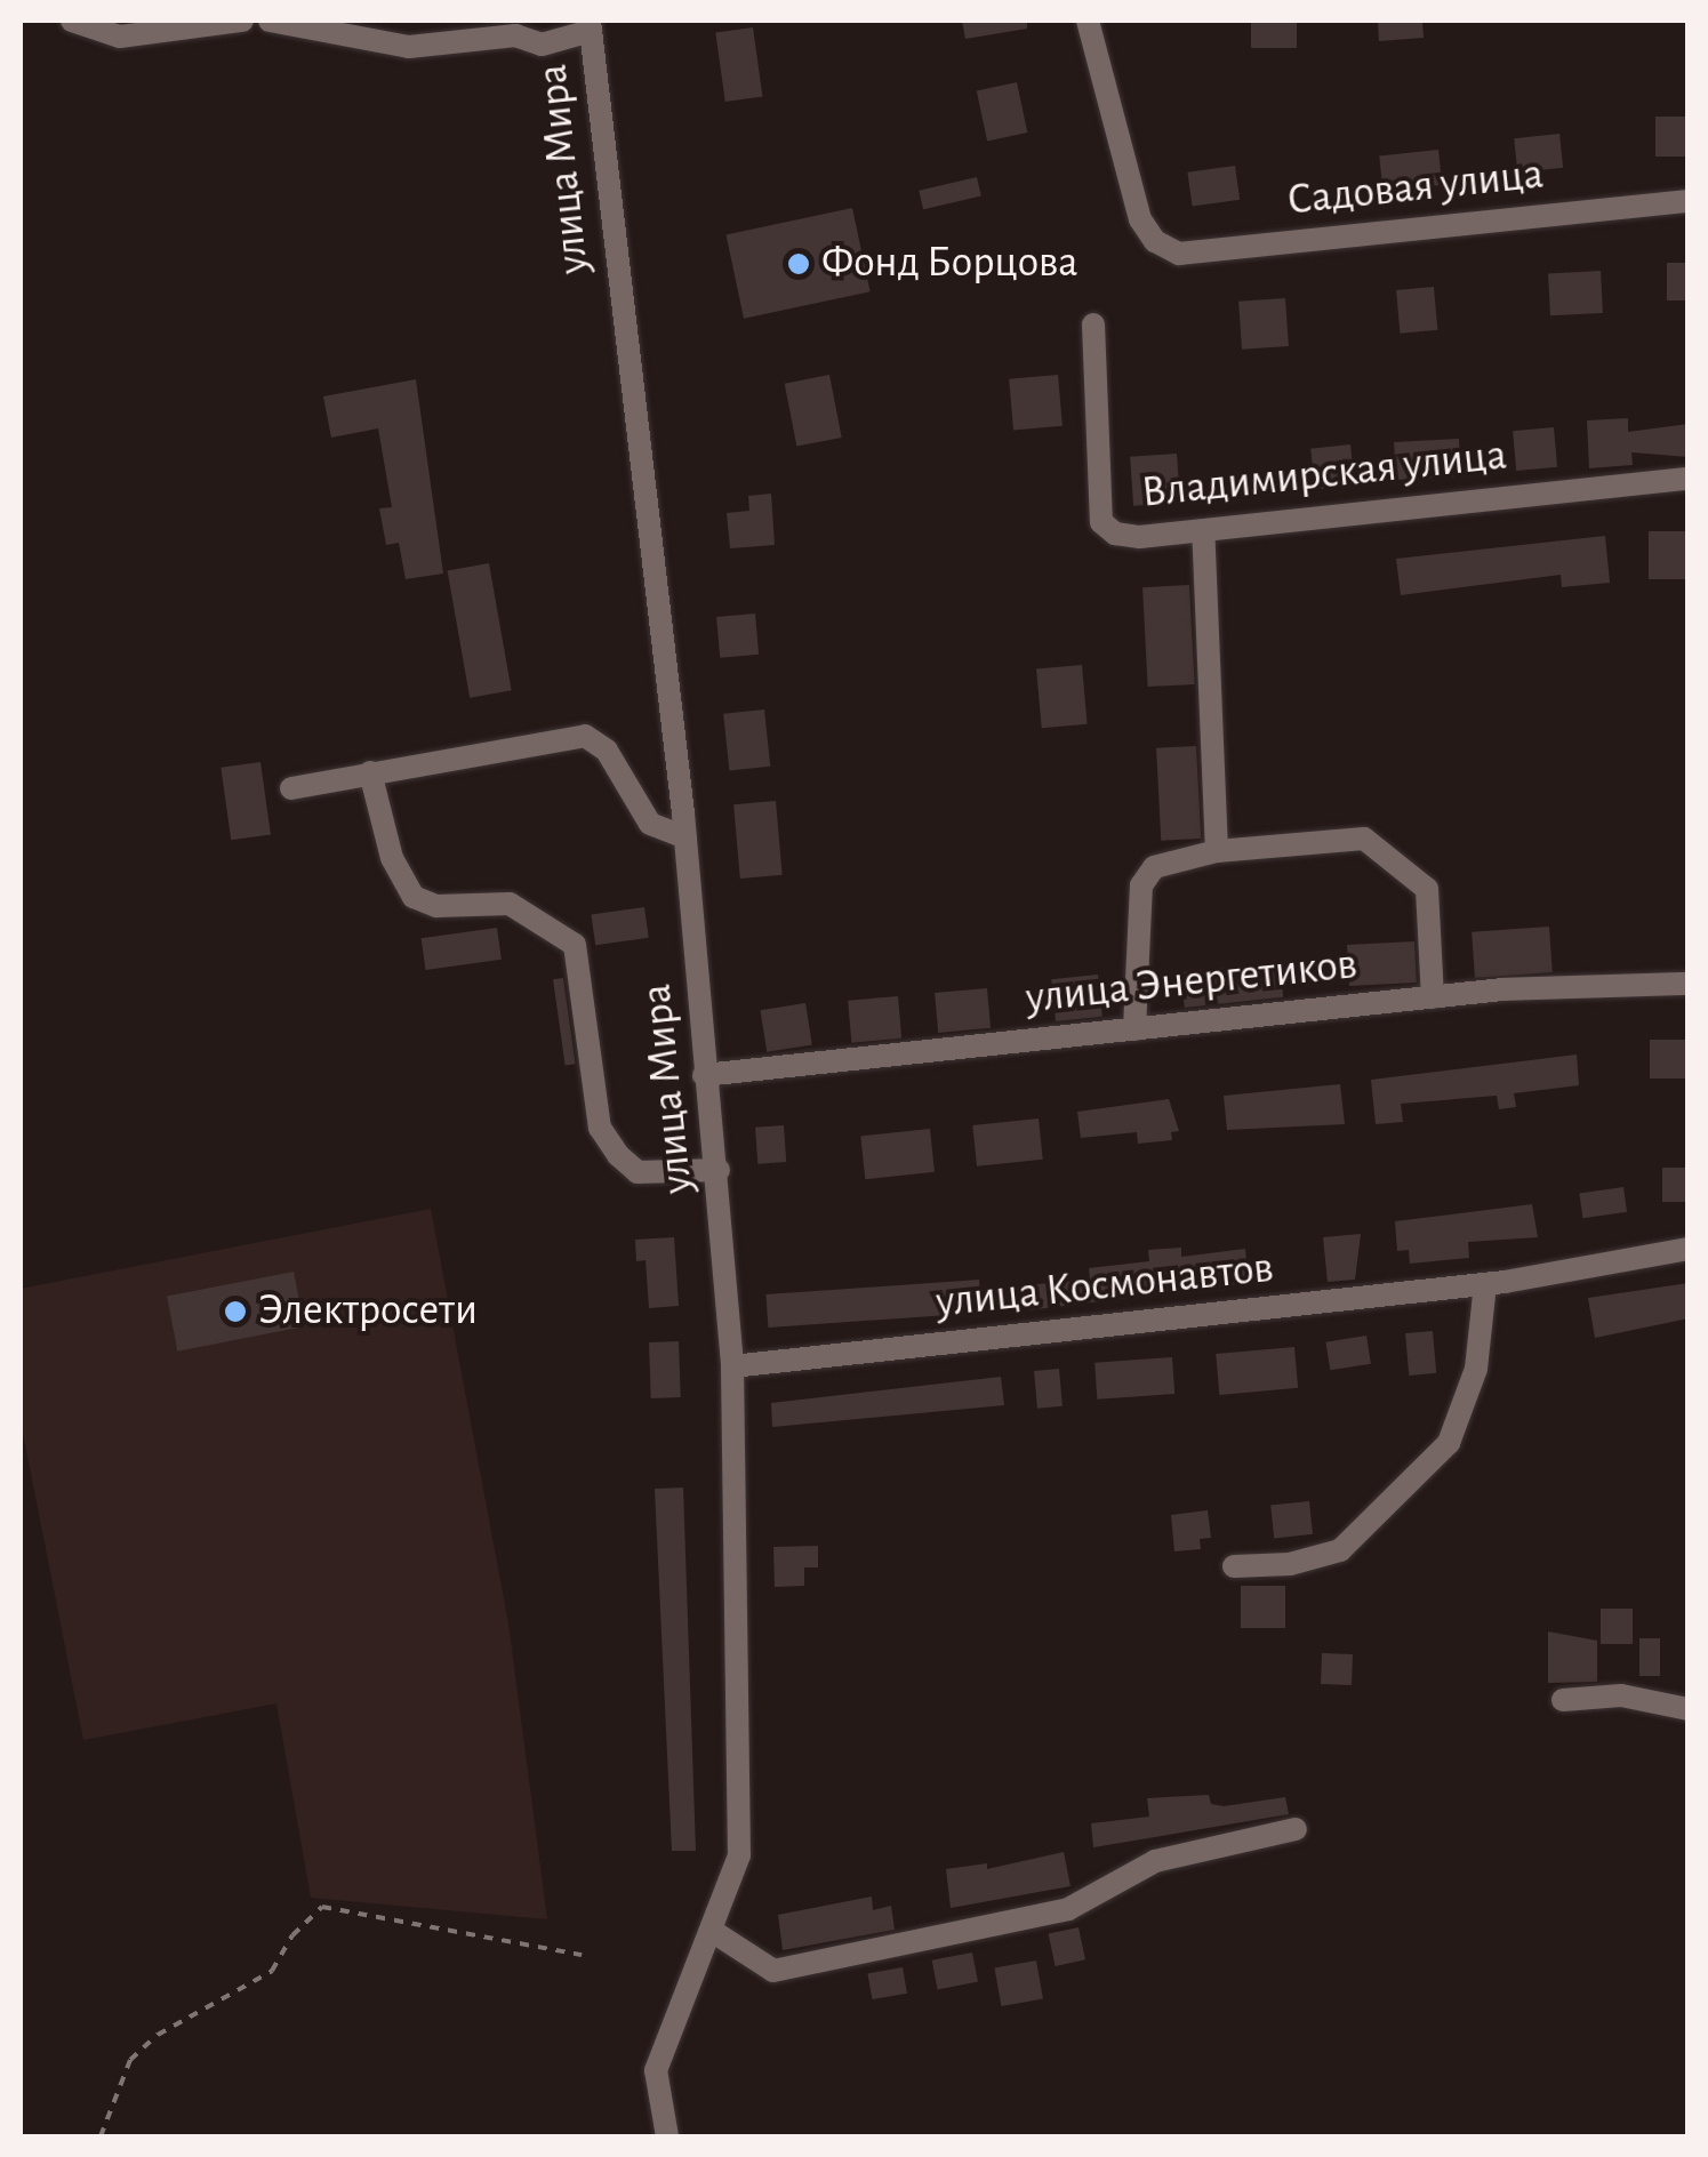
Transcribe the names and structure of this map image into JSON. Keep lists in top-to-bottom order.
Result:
{
  "streets": {
    "street": [
      "улица Мира",
      "Садовая улица",
      "Владимирская улица",
      "улица Энергетиков",
      "улица Космонавтов"
    ]
  },
  "crossings": [
    ["улица Мира", "улица Энергетиков"],
    ["улица Мира", "улица Космонавтов"]
  ],
  "places": ["Фонд Борцова", "Электросети"]
}
